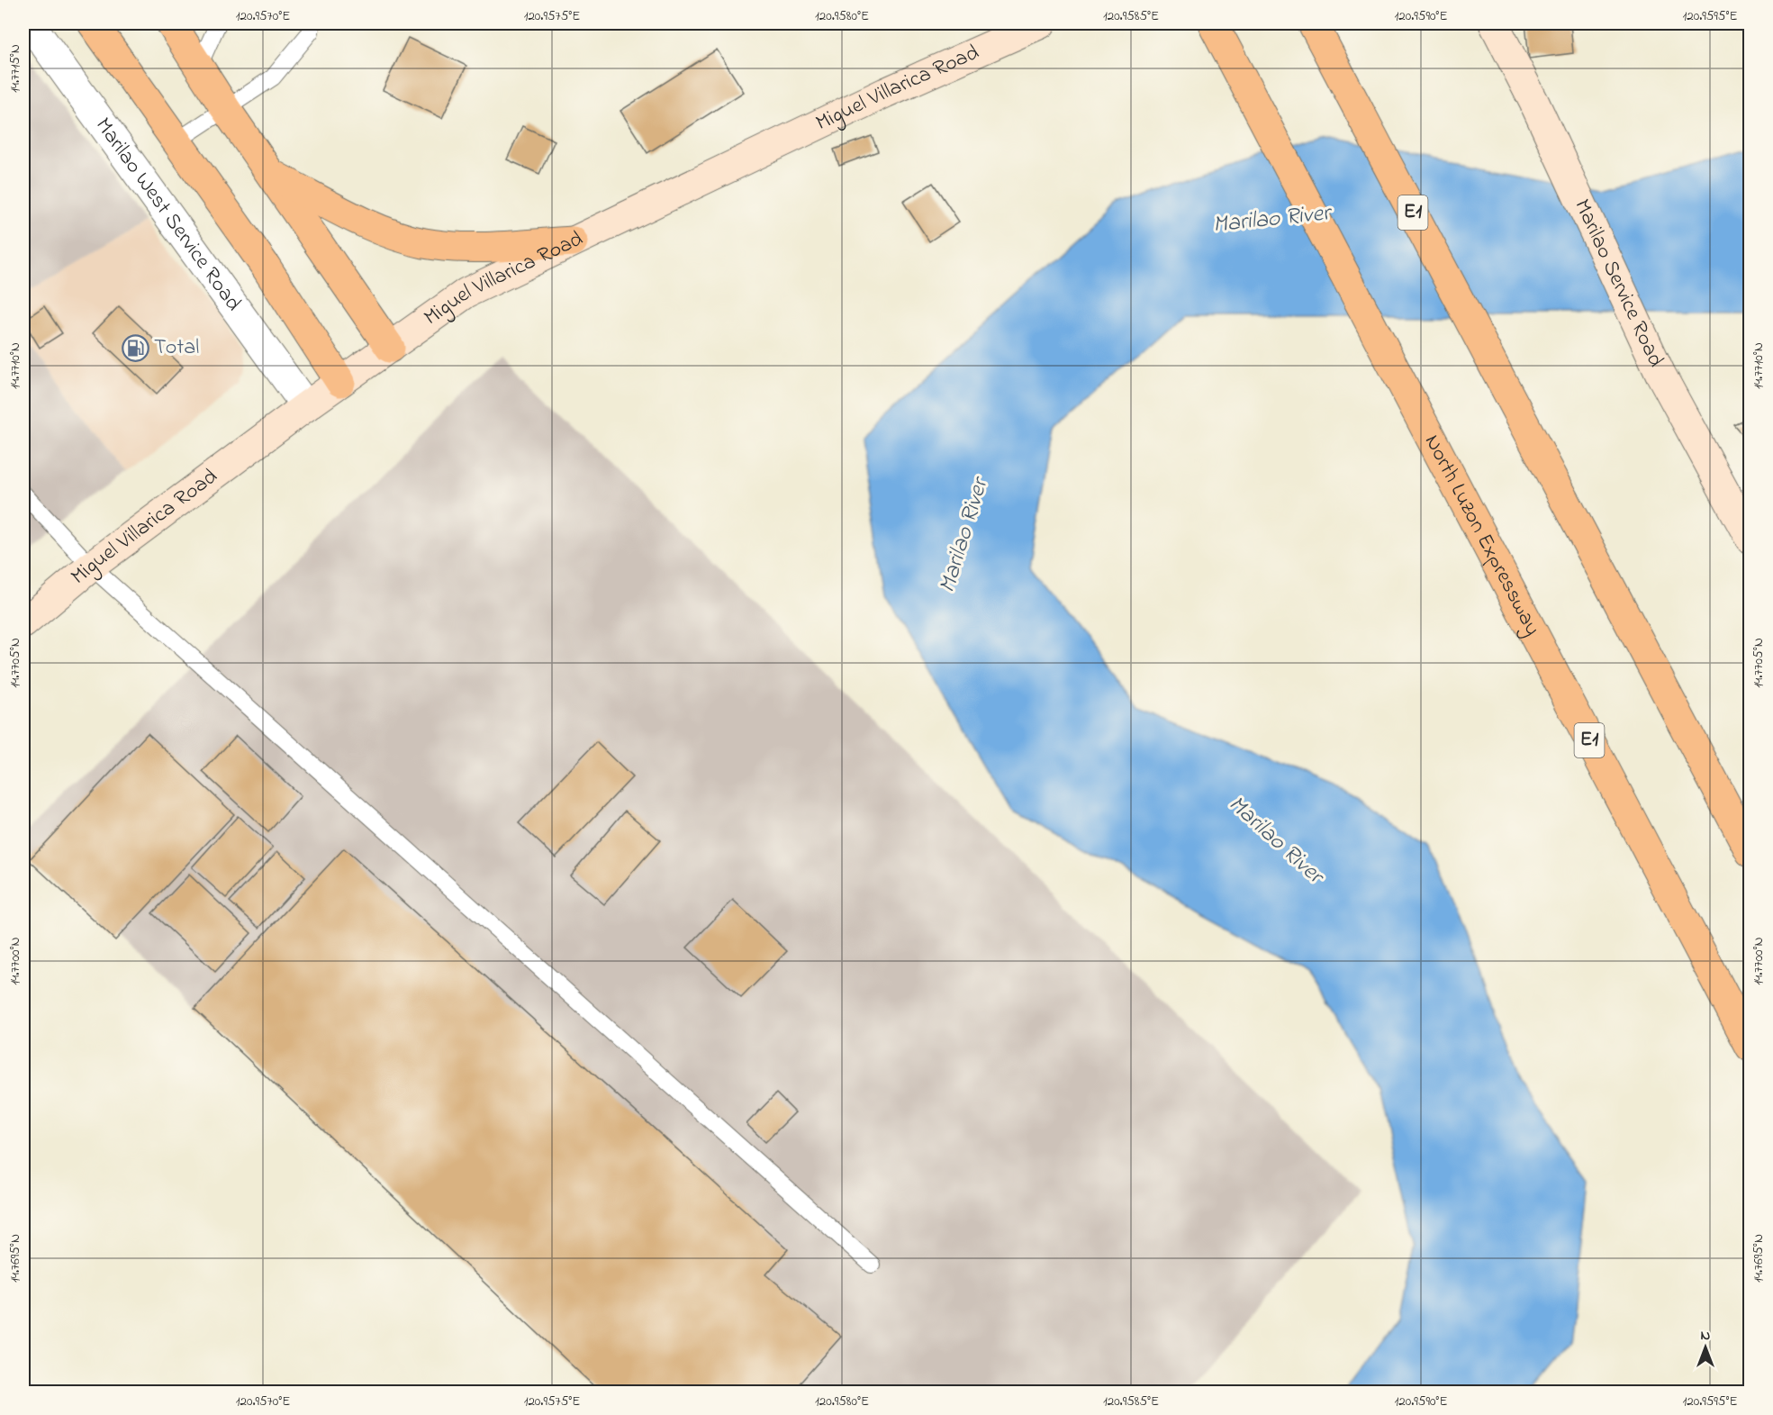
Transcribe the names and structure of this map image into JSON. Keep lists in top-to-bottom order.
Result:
{
  "streets": {
    "highway": ["E1", "North Luzon Expressway"],
    "main road": ["Miguel Villarica Road", "Marilao Service Road"],
    "street": ["Marilao West Service Road"]
  },
  "crossings": [
    ["Miguel Villarica Road", "Marilao West Service Road"]
  ],
  "water": ["Marilao River"],
  "places": {
    "fuel station": ["Total"]
  },
  "north": "top",
  "coordinates": [
    "120.9570°E",
    "120.9575°E",
    "120.9580°E",
    "120.9585°E",
    "120.9590°E",
    "120.9595°E",
    "14.7715°N",
    "14.7710°N",
    "14.7705°N",
    "14.7700°N",
    "14.7695°N"
  ]
}
